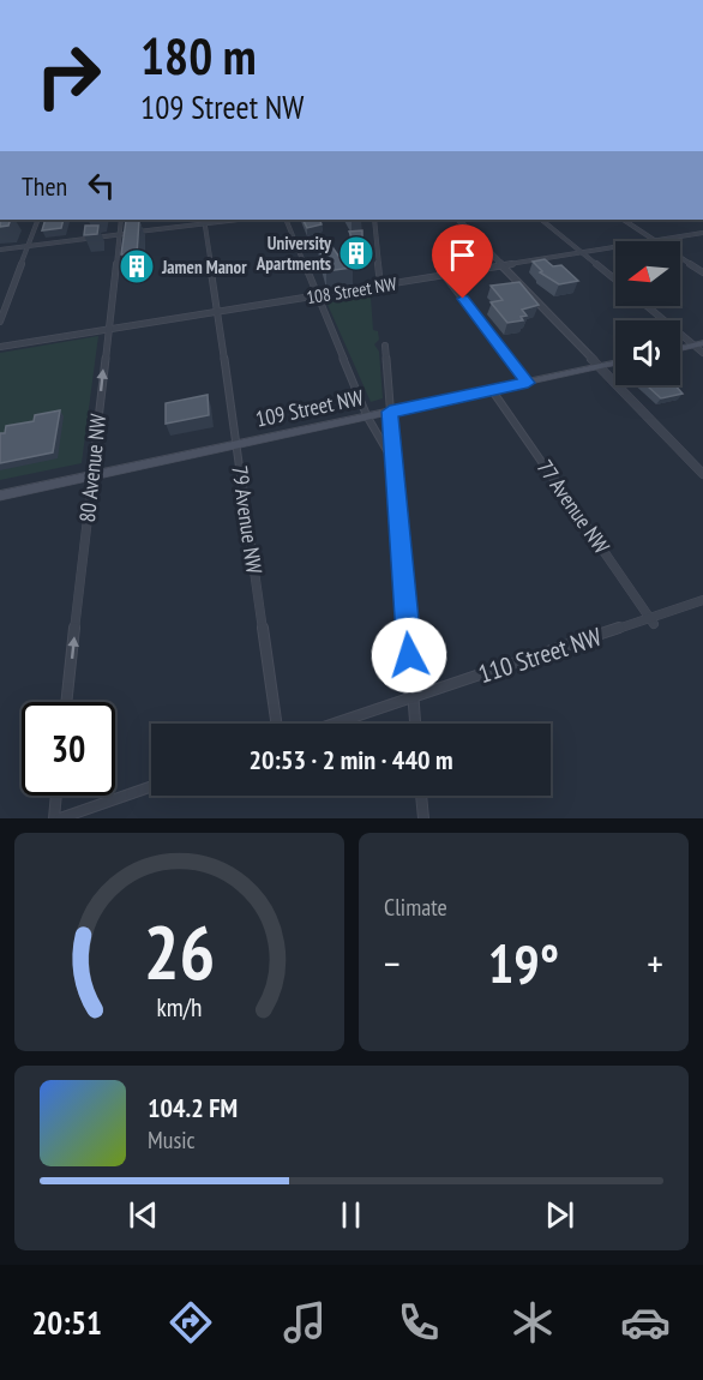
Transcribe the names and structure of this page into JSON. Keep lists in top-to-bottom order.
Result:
{
  "streets": {
    "main road": ["109 Street NW"],
    "street": [
      "108 Street NW",
      "80 Avenue NW",
      "77 Avenue NW",
      "79 Avenue NW",
      "110 Street NW"
    ]
  },
  "crossings": [
    ["108 Street NW", "80 Avenue NW"],
    ["108 Street NW", "79 Avenue NW"],
    ["109 Street NW", "80 Avenue NW"],
    ["109 Street NW", "77 Avenue NW"],
    ["109 Street NW", "79 Avenue NW"],
    ["77 Avenue NW", "110 Street NW"]
  ],
  "one_way": ["80 Avenue NW"],
  "places": {
    "building": ["University Apartments", "Jamen Manor"]
  },
  "north": "left",
  "page": {
    "turn": ["180 m", "109 Street NW"],
    "then": "Then",
    "limit": "30",
    "trip": "20:53 · 2 min · 440 m",
    "tile": "Climate",
    "heat": ["−", "19°", "+"],
    "song": ["104.2 FM", "Music"],
    "tabs": "20:51",
    "gauge": ["26", "km/h"]
  }
}
